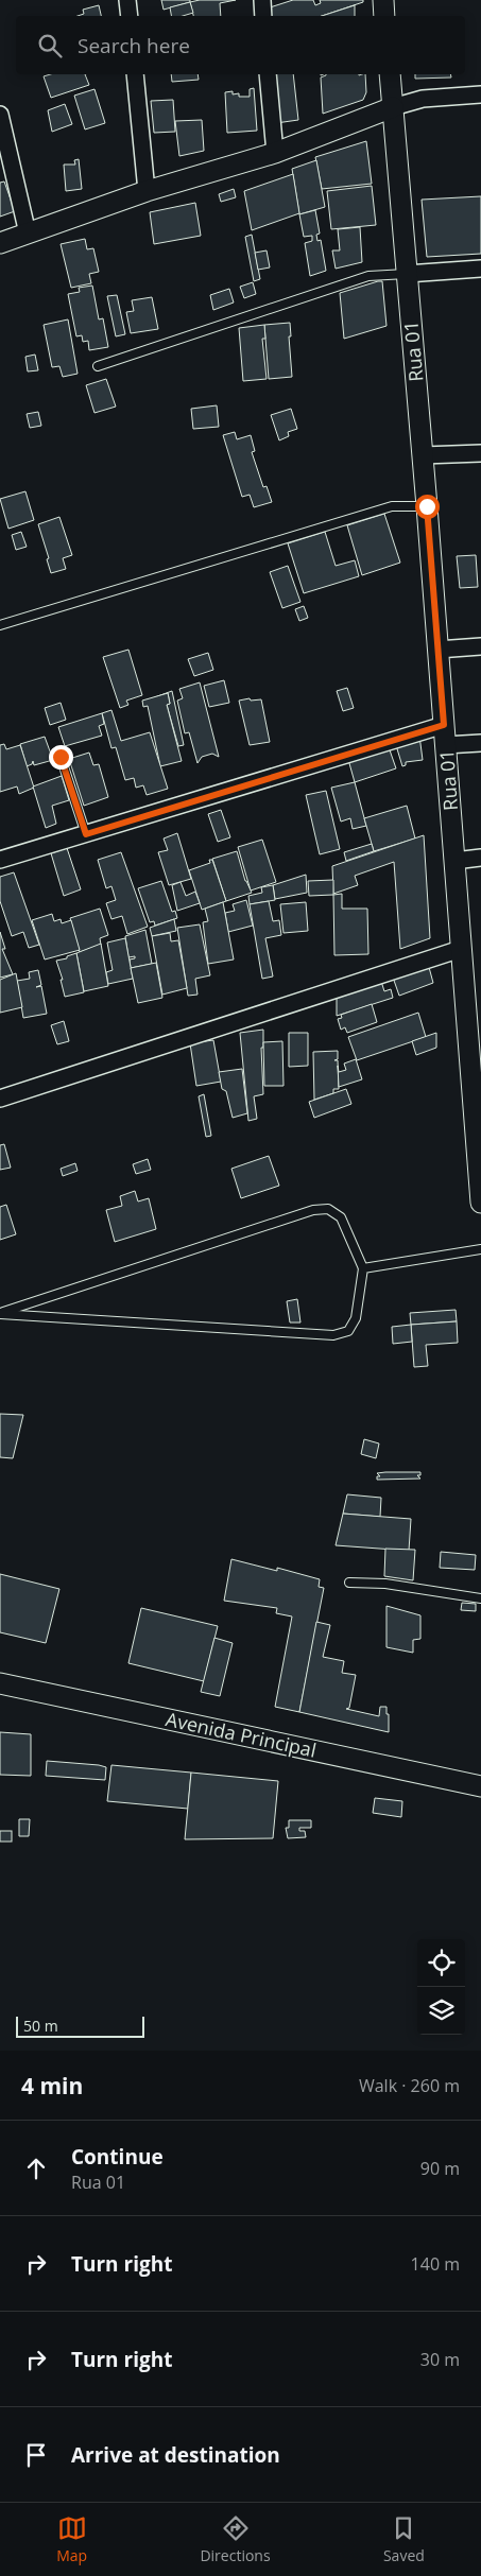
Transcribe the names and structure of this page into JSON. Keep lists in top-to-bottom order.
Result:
{
  "streets": {
    "street": ["Rua 01", "Avenida Principal"]
  },
  "scale_bar": "50 m",
  "page": {
    "search": "Search here",
    "scale": "50 m",
    "heading": ["4 min", "Walk · 260 m"],
    "list": [
      ["Continue", "Rua 01", "90 m"],
      ["Turn right", "140 m"],
      ["Turn right", "30 m"],
      "Arrive at destination"
    ],
    "nav": ["Map", "Directions", "Saved"]
  }
}
